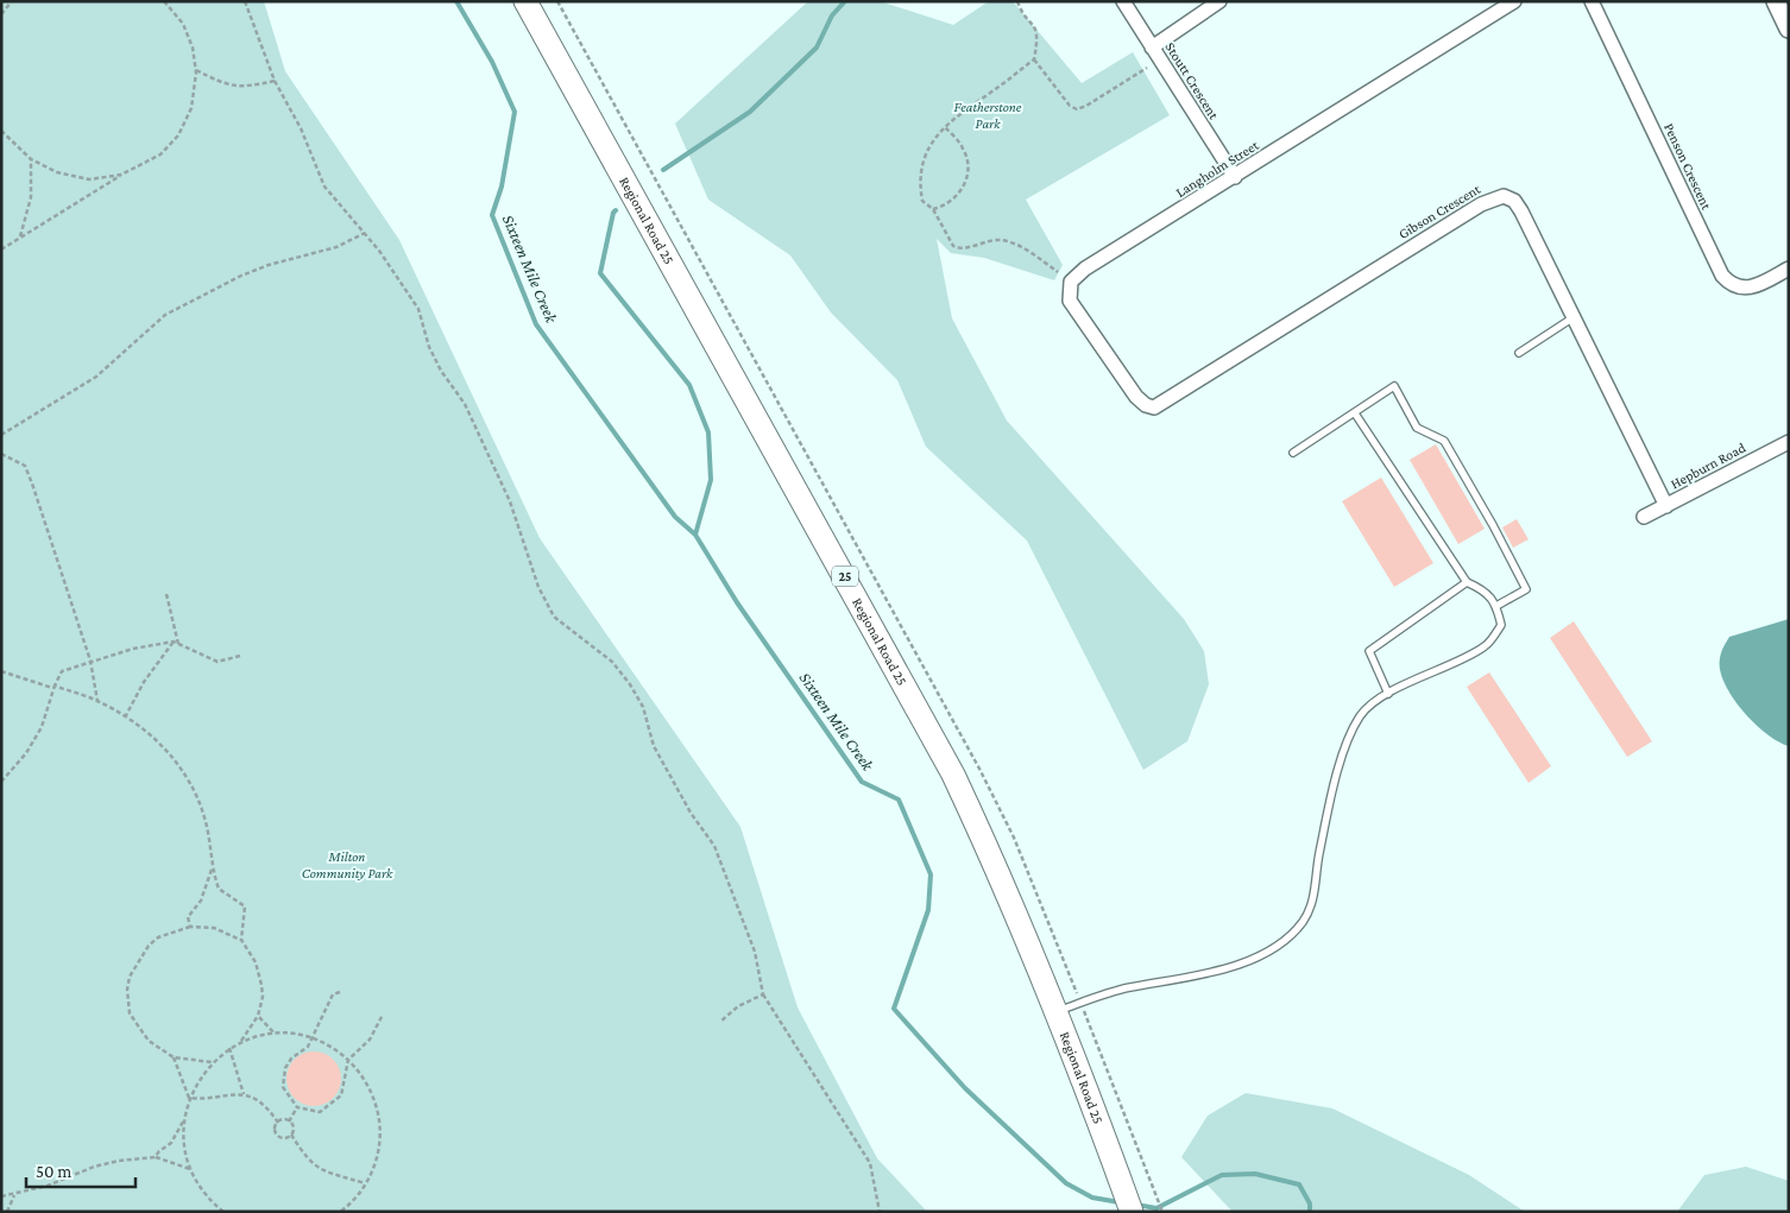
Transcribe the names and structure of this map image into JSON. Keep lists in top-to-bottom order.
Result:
{
  "streets": {
    "main road": ["Regional Road 25", "25"],
    "street": [
      "Stoutt Crescent",
      "Penson Crescent",
      "Langholm Street",
      "Gibson Crescent",
      "Hepburn Road"
    ]
  },
  "crossings": [
    ["Stoutt Crescent", "Langholm Street"],
    ["Langholm Street", "Gibson Crescent"],
    ["Gibson Crescent", "Hepburn Road"]
  ],
  "water": ["Sixteen Mile Creek"],
  "parks": ["Featherstone Park", "Milton Community Park"],
  "scale_bar": "50 m"
}
